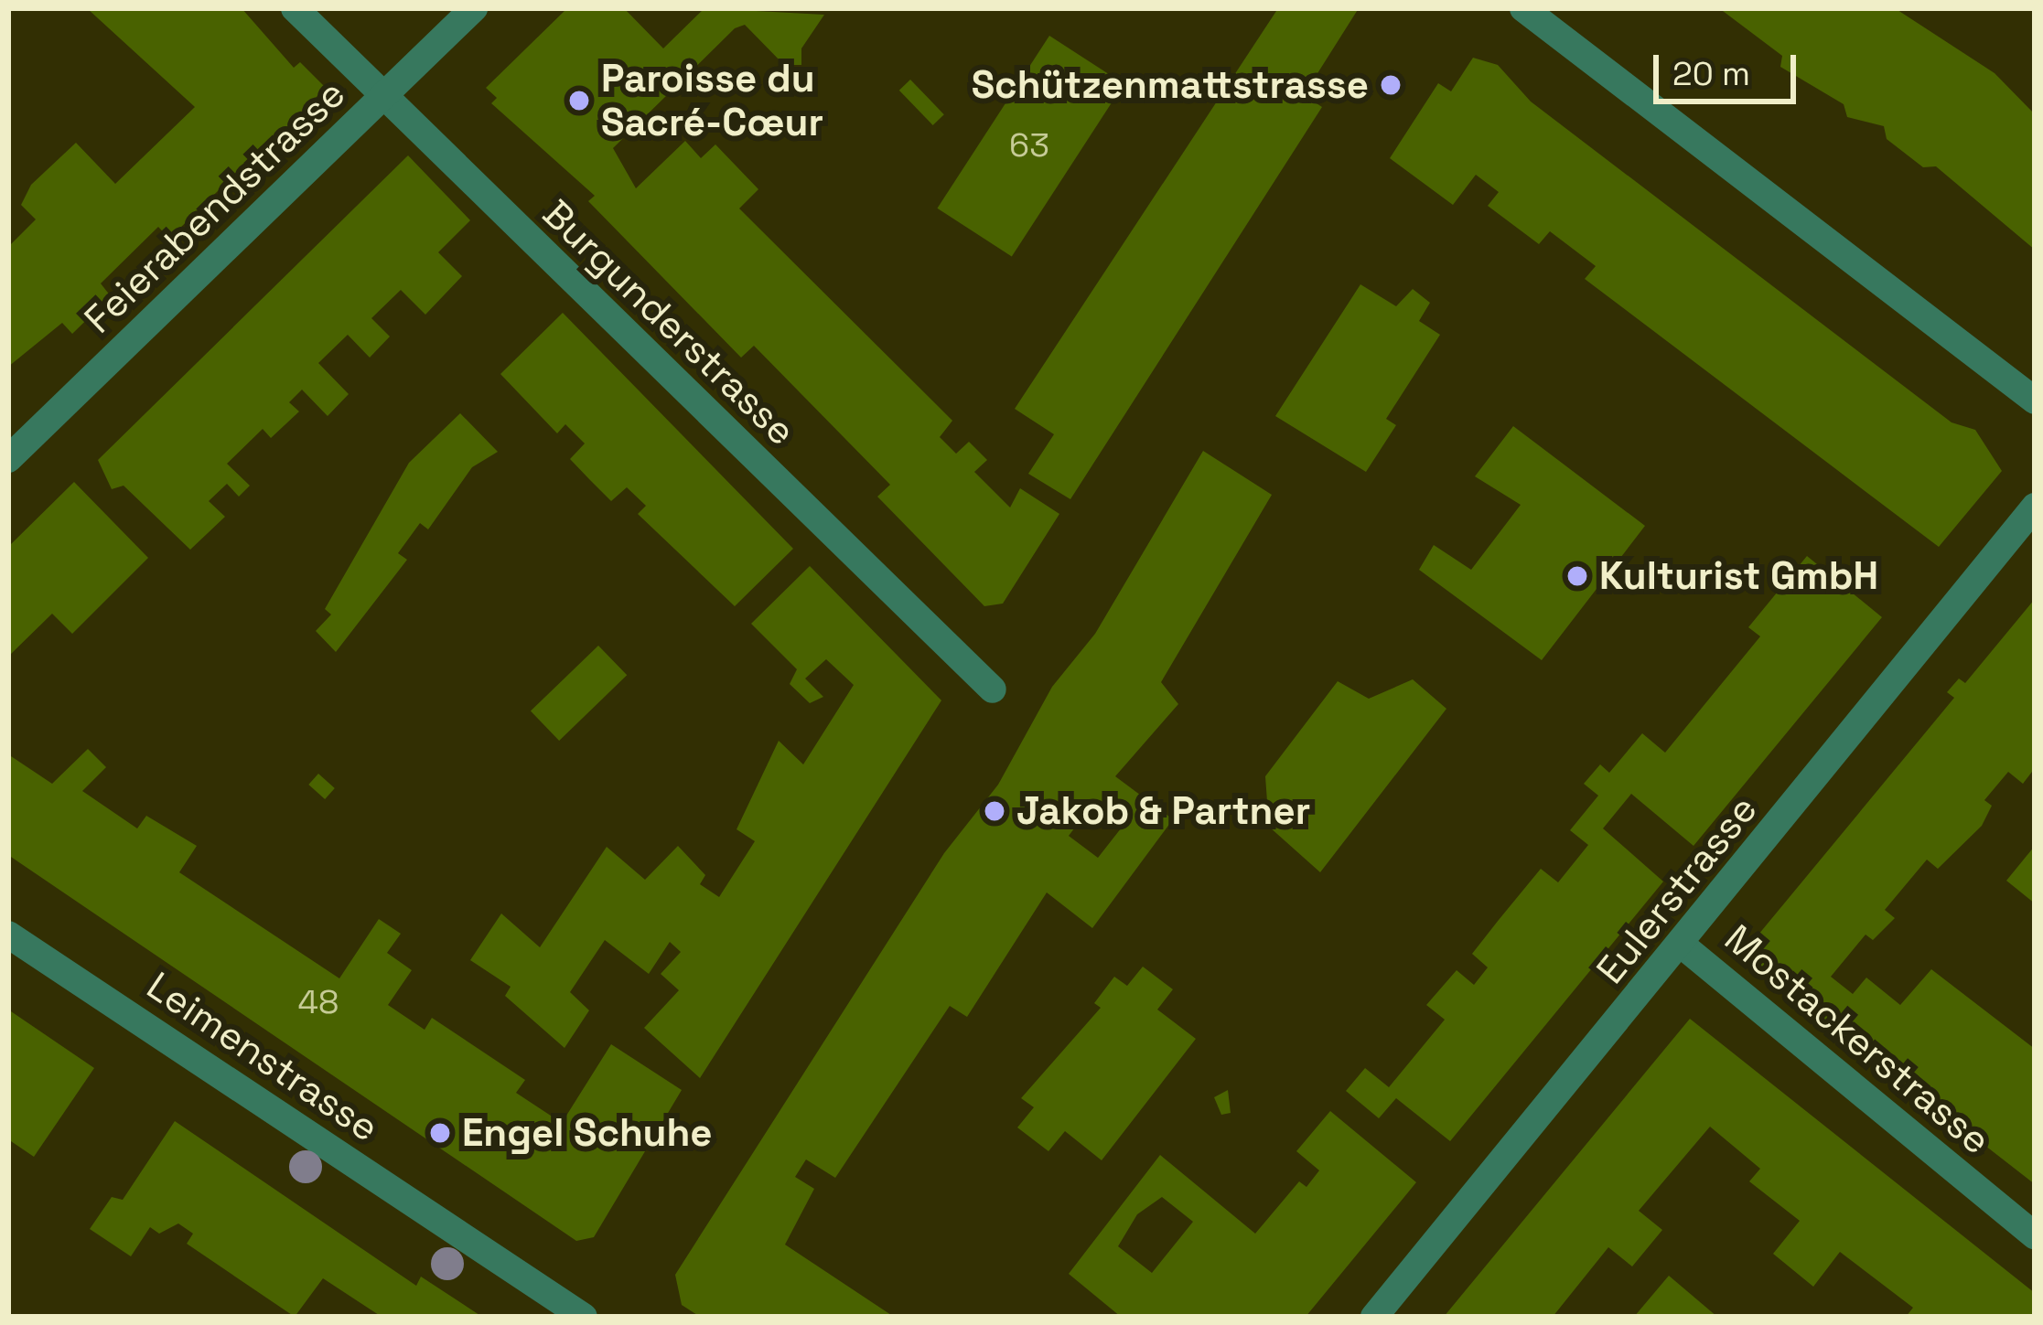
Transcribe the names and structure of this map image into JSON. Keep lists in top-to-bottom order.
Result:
{
  "streets": {
    "street": [
      "Feierabendstrasse",
      "Burgunderstrasse",
      "Eulerstrasse",
      "Mostackerstrasse",
      "Leimenstrasse"
    ]
  },
  "crossings": [
    ["Feierabendstrasse", "Burgunderstrasse"],
    ["Eulerstrasse", "Mostackerstrasse"]
  ],
  "places": [
    "Schützenmattstrasse",
    "Paroisse du Sacré-Cœur",
    "Kulturist GmbH",
    "Jakob & Partner",
    "Engel Schuhe"
  ],
  "house_numbers": ["63", "48"],
  "scale_bar": "20 m"
}
